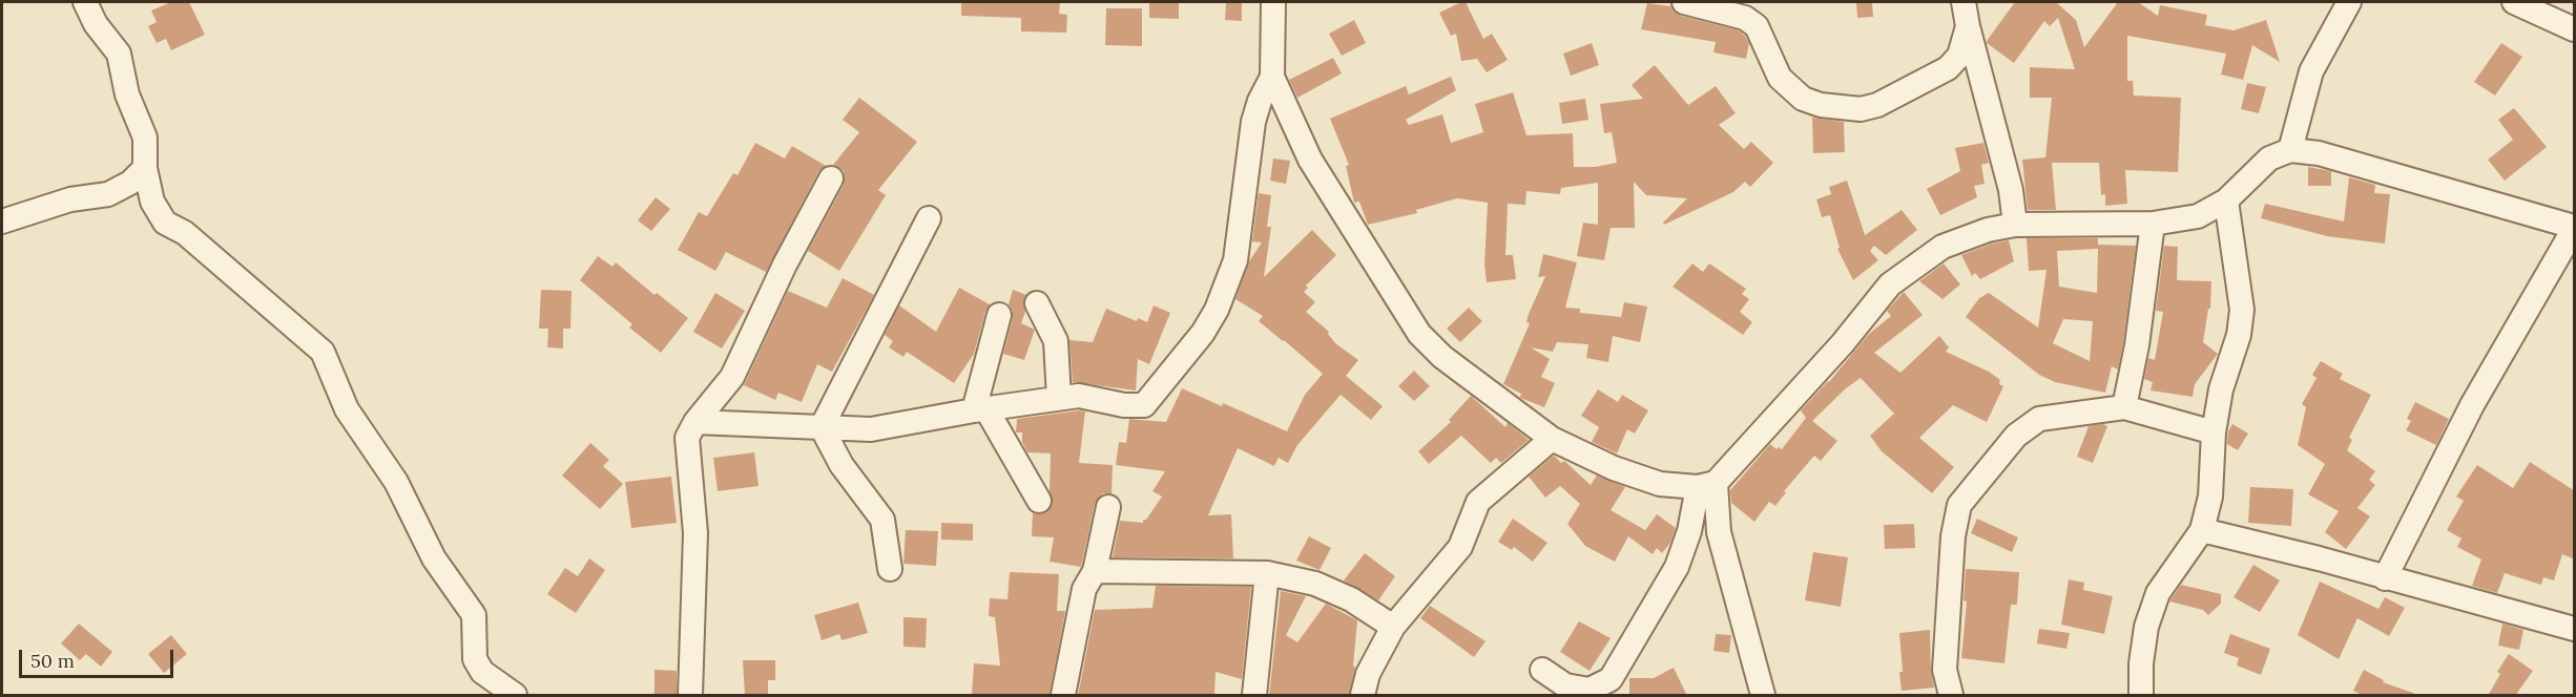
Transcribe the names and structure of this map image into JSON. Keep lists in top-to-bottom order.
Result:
{
  "scale_bar": "50 m"
}
